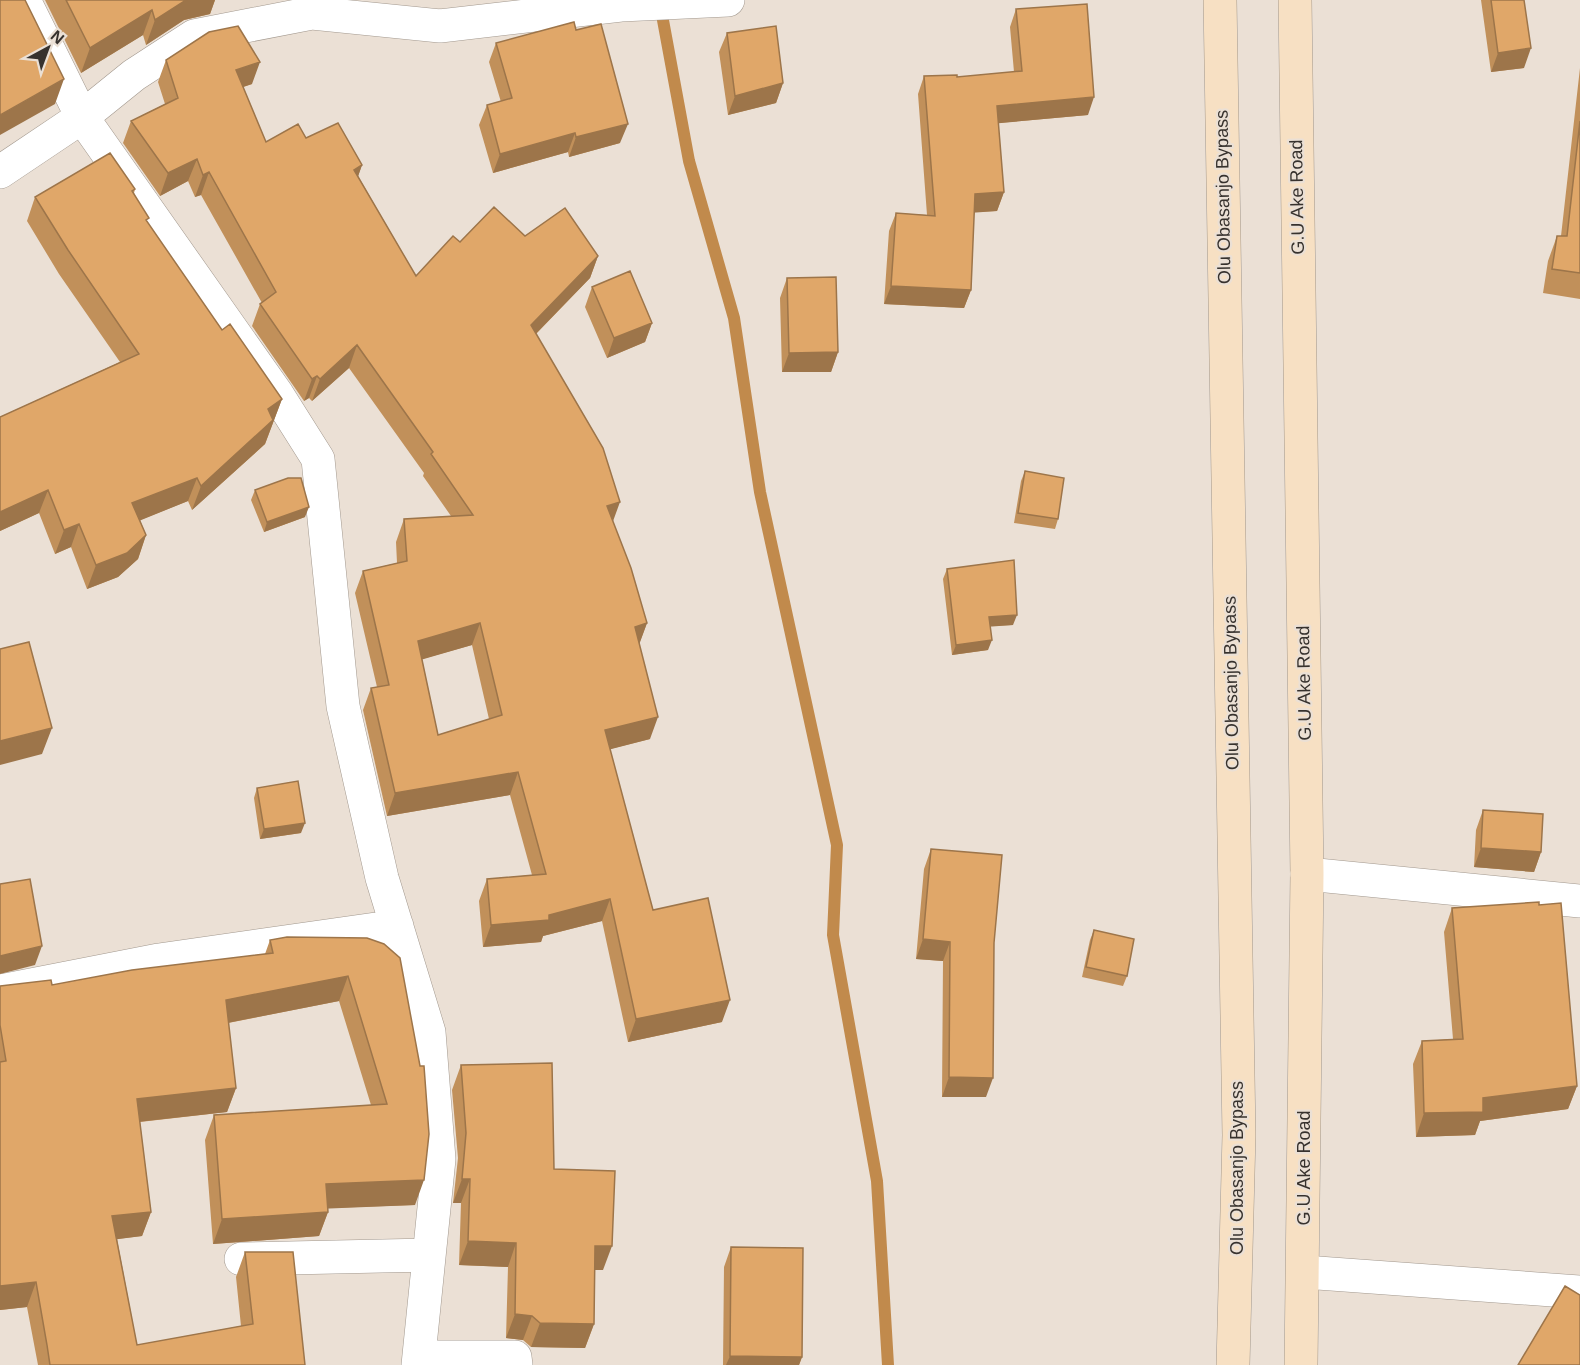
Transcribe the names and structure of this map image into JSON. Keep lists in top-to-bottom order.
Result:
{
  "streets": {
    "main road": ["Olu Obasanjo Bypass", "G.U Ake Road"]
  },
  "north": "top right"
}
